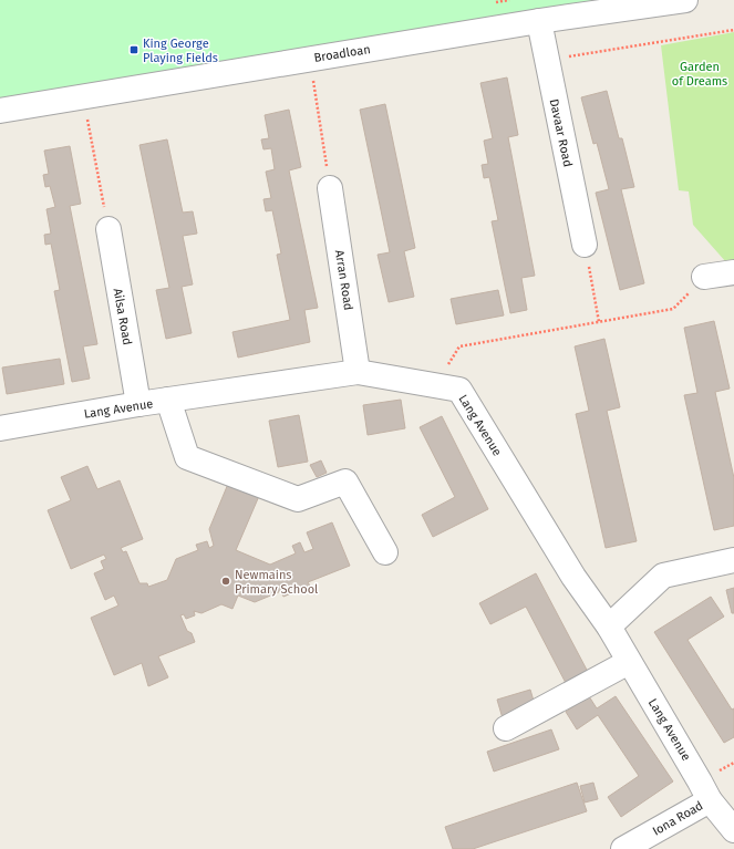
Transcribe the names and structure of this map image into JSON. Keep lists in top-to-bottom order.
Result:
{
  "streets": {
    "street": [
      "Broadloan",
      "Davaar Road",
      "Arran Road",
      "Ailsa Road",
      "Lang Avenue",
      "Iona Road"
    ]
  },
  "crossings": [
    ["Broadloan", "Davaar Road"],
    ["Arran Road", "Lang Avenue"],
    ["Ailsa Road", "Lang Avenue"],
    ["Lang Avenue", "Iona Road"]
  ],
  "parks": ["Garden of Dreams"],
  "places": {
    "transit": ["King George Playing Fields"],
    "other": ["Newmains Primary School"]
  }
}
